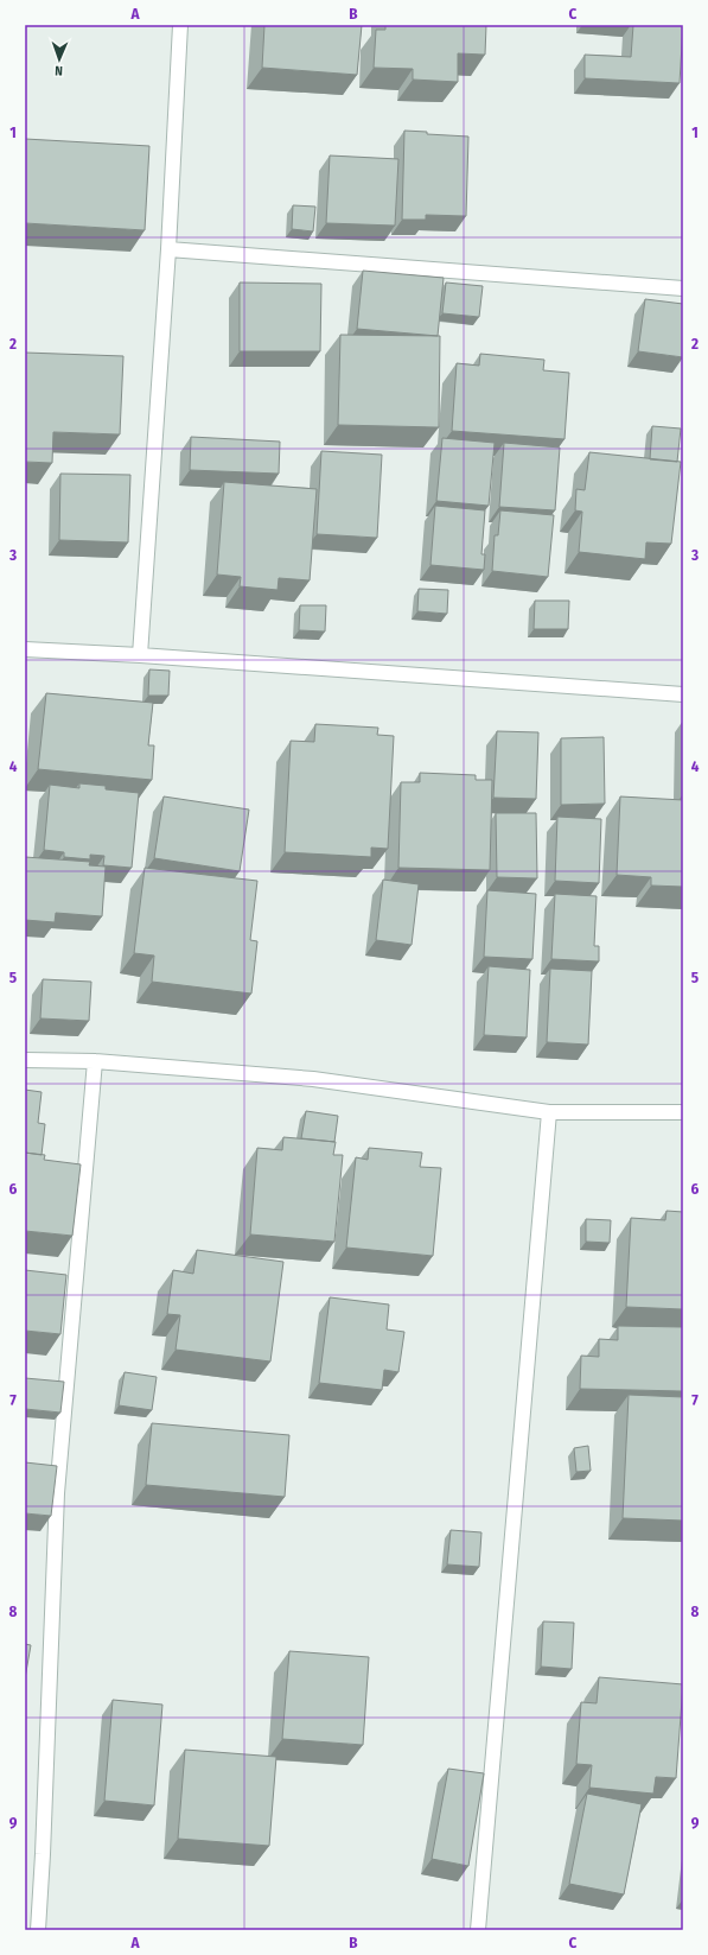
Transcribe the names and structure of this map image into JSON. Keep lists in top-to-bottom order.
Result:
{
  "north": "bottom",
  "grid": {
    "columns": ["A", "B", "C"],
    "rows": [
      "1",
      "2",
      "3",
      "4",
      "5",
      "6",
      "7",
      "8",
      "9"
    ]
  }
}
